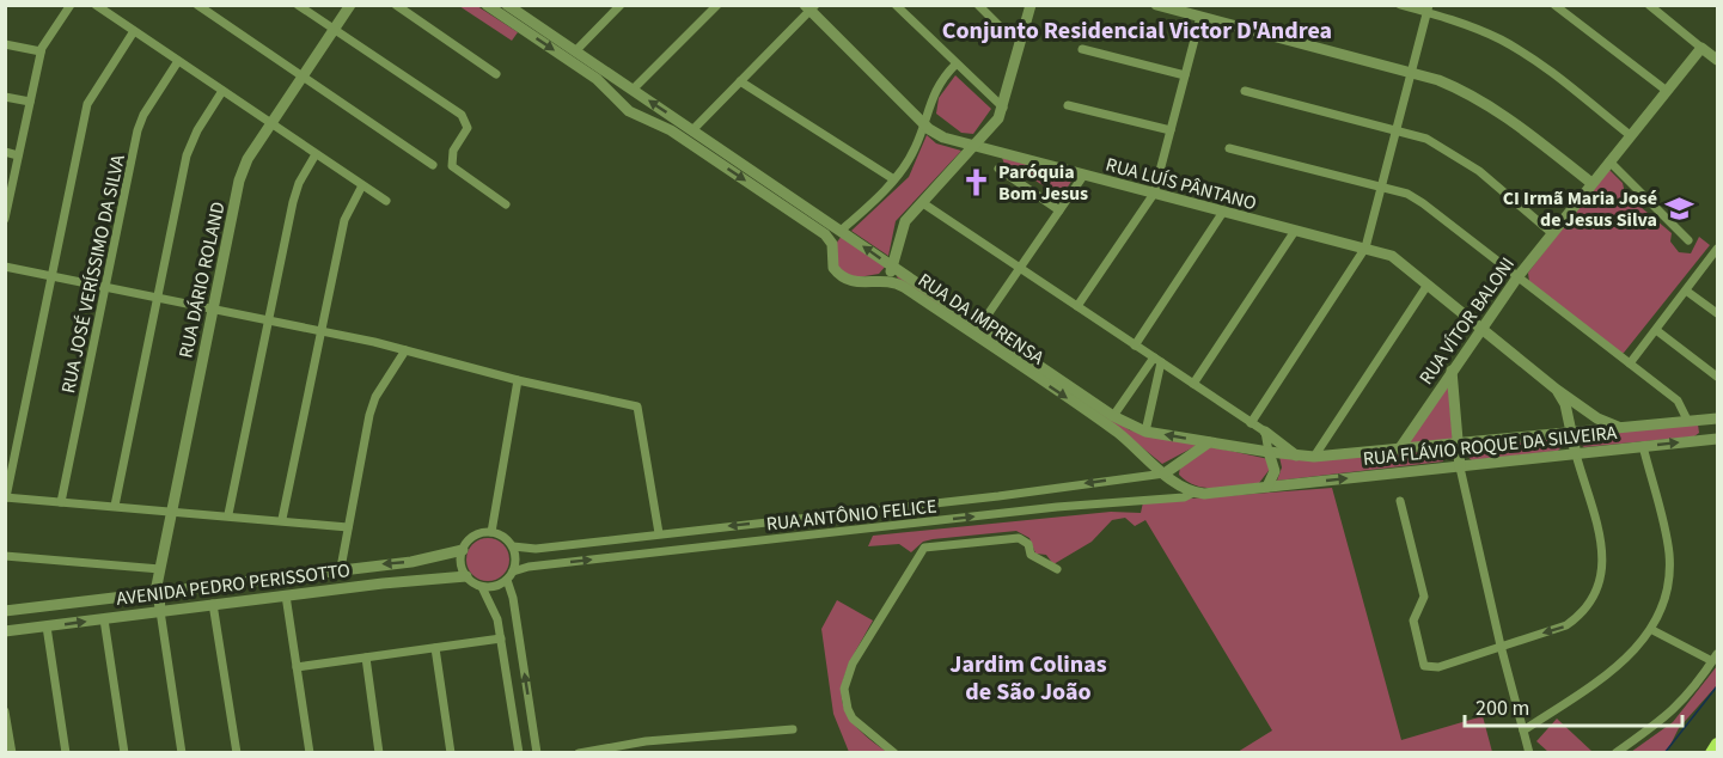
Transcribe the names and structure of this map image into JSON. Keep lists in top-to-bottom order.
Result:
{
  "streets": {
    "street": [
      "RUA LUÍS PÂNTANO",
      "RUA JOSÉ VERÍSSIMO DA SILVA",
      "RUA DÁRIO ROLAND",
      "RUA DA IMPRENSA",
      "RUA VÍTOR BALONI",
      "RUA FLÁVIO ROQUE DA SILVEIRA",
      "RUA ANTÔNIO FELICE",
      "AVENIDA PEDRO PERISSOTTO"
    ]
  },
  "crossings": [
    ["RUA LUÍS PÂNTANO", "RUA VÍTOR BALONI"],
    ["RUA LUÍS PÂNTANO", "RUA FLÁVIO ROQUE DA SILVEIRA"],
    ["RUA DÁRIO ROLAND", "AVENIDA PEDRO PERISSOTTO"],
    ["RUA DA IMPRENSA", "RUA FLÁVIO ROQUE DA SILVEIRA"],
    ["RUA DA IMPRENSA", "RUA ANTÔNIO FELICE"],
    ["RUA VÍTOR BALONI", "RUA FLÁVIO ROQUE DA SILVEIRA"],
    ["RUA ANTÔNIO FELICE", "AVENIDA PEDRO PERISSOTTO"]
  ],
  "districts": ["Conjunto Residencial Victor D'Andrea", "Jardim Colinas de São João"],
  "places": {
    "church": ["Paróquia Bom Jesus"],
    "school or university": ["CI Irmã Maria José de Jesus Silva"]
  },
  "scale_bar": "200 m"
}
